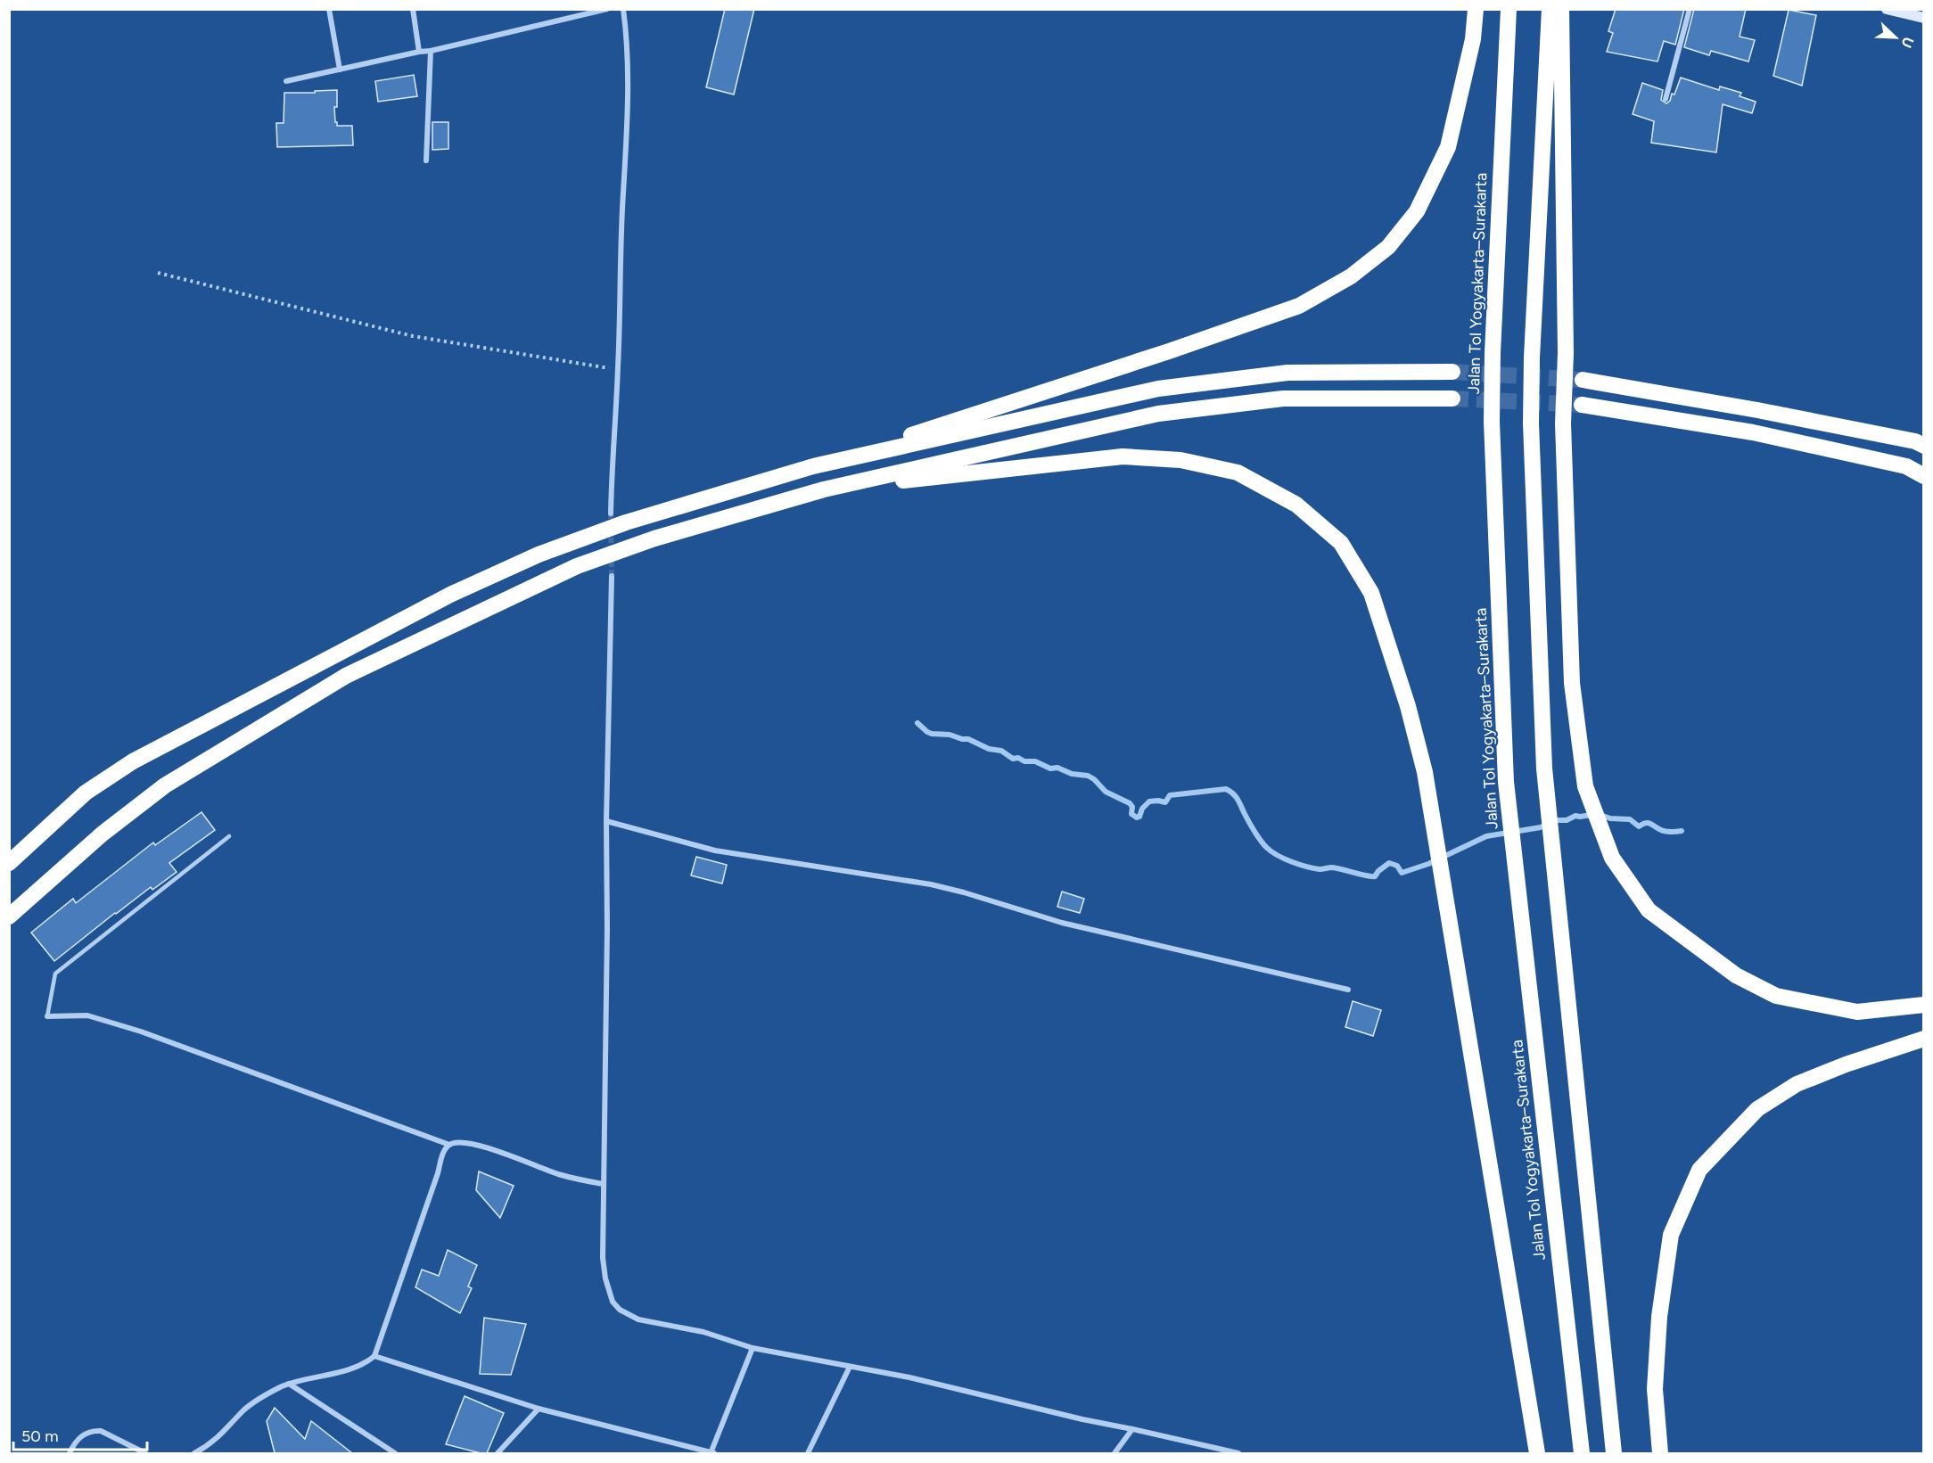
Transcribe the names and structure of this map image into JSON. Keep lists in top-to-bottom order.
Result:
{
  "streets": {
    "highway": ["Jalan Tol Yogyakarta–Surakarta"]
  },
  "scale_bar": "50 m",
  "north": "bottom right"
}
